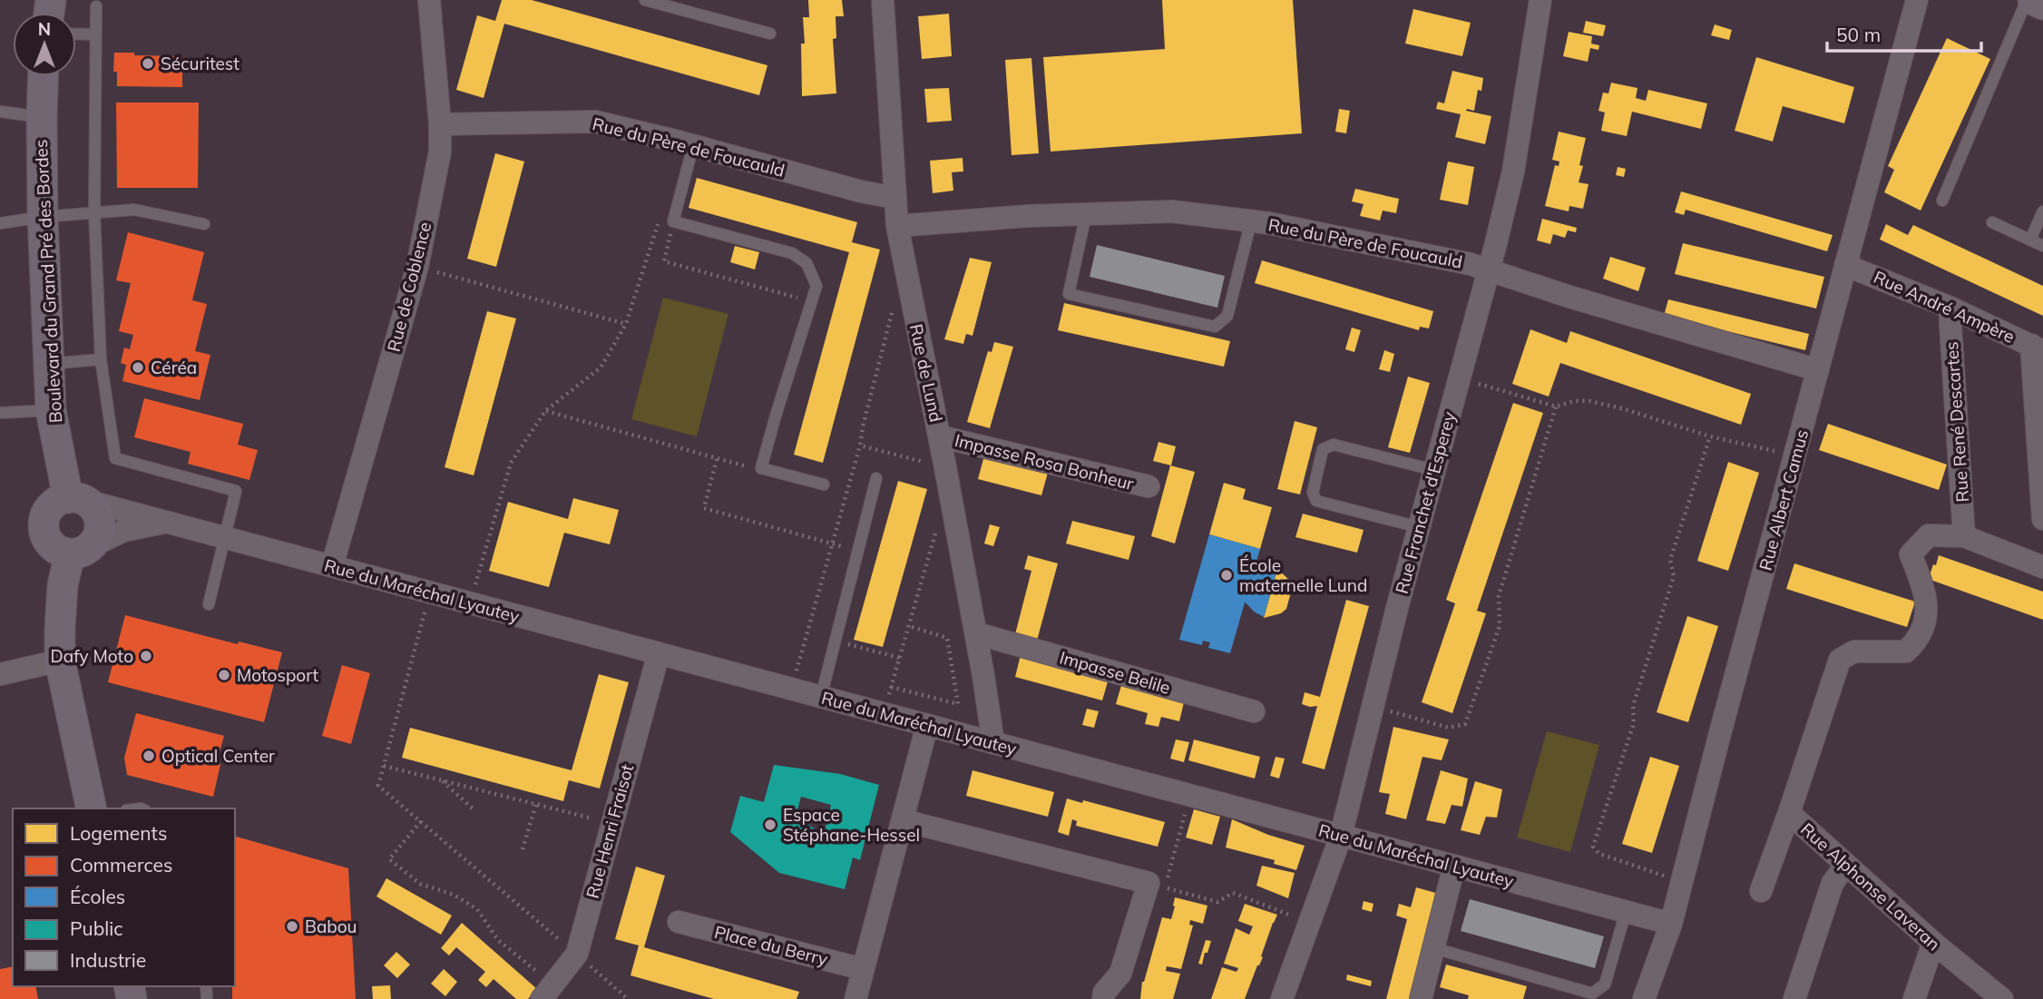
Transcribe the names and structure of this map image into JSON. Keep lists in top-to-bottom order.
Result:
{
  "streets": {
    "main road": ["Boulevard du Grand Pré des Bordes"],
    "street": [
      "Rue du Père de Foucauld",
      "Rue de Coblence",
      "Rue André Ampère",
      "Rue de Lund",
      "Rue René Descartes",
      "Impasse Rosa Bonheur",
      "Rue Albert Camus",
      "Rue Franchet d'Esperey",
      "Rue du Maréchal Lyautey",
      "Impasse Belile",
      "Rue Henri Fraisot",
      "Rue Alphonse Laveran",
      "Place du Berry"
    ]
  },
  "crossings": [
    ["Rue du Père de Foucauld", "Rue de Coblence"],
    ["Rue du Père de Foucauld", "Rue de Lund"],
    ["Rue du Père de Foucauld", "Rue Albert Camus"],
    ["Rue du Père de Foucauld", "Rue Franchet d'Esperey"],
    ["Boulevard du Grand Pré des Bordes", "Rue du Maréchal Lyautey"],
    ["Rue de Coblence", "Rue du Maréchal Lyautey"],
    ["Rue André Ampère", "Rue René Descartes"],
    ["Rue André Ampère", "Rue Albert Camus"],
    ["Rue de Lund", "Impasse Rosa Bonheur"],
    ["Rue de Lund", "Rue du Maréchal Lyautey"],
    ["Rue de Lund", "Impasse Belile"],
    ["Rue René Descartes", "Rue Alphonse Laveran"],
    ["Rue Albert Camus", "Rue du Maréchal Lyautey"],
    ["Rue Franchet d'Esperey", "Rue du Maréchal Lyautey"],
    ["Rue du Maréchal Lyautey", "Rue Henri Fraisot"]
  ],
  "places": [
    "Sécuritest",
    "Céréa",
    "École maternelle Lund",
    "Dafy Moto",
    "Motosport",
    "Optical Center",
    "Espace Stéphane-Hessel",
    "Babou"
  ],
  "legend": [
    "Logements",
    "Commerces",
    "Écoles",
    "Public",
    "Industrie"
  ],
  "scale_bar": "50 m",
  "north": "top"
}
